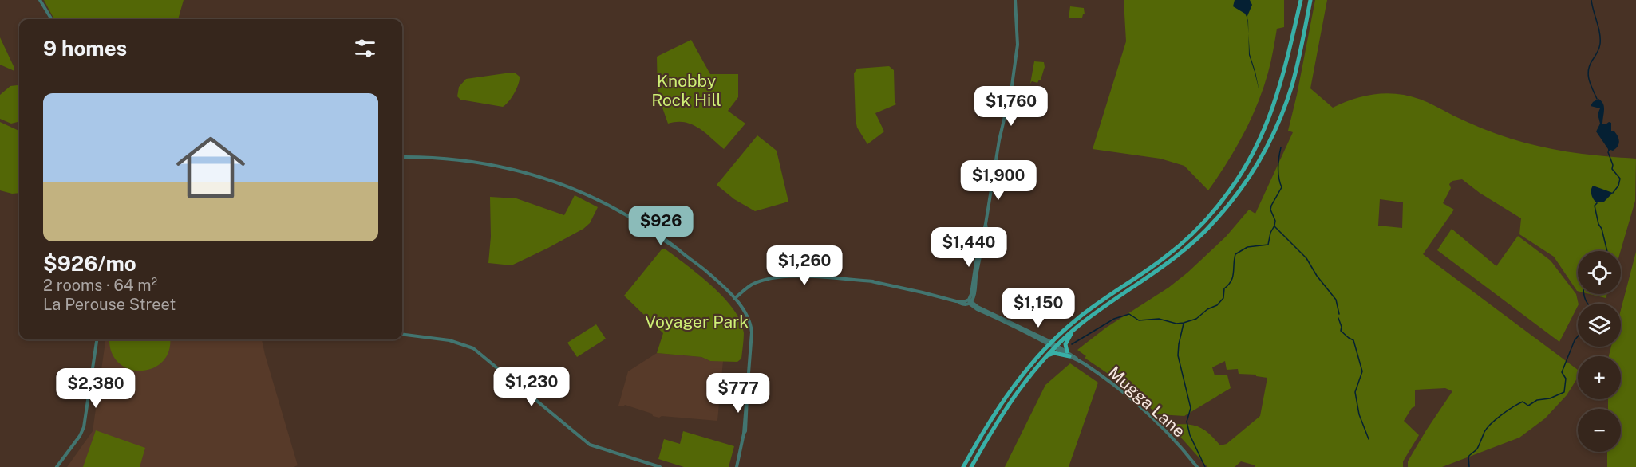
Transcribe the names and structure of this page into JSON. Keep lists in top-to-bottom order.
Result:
{
  "streets": {
    "street": ["Mugga Lane"]
  },
  "parks": ["Knobby Rock Hill", "Voyager Park"],
  "page": {
    "heading": "9 homes",
    "list": [
      {
        "name": "$926/mo",
        "note": "2 rooms · 64 m² · La Perouse Street"
      }
    ],
    "price": [
      "$1,760",
      "$1,900",
      "$926",
      "$1,440",
      "$1,260",
      "$1,150",
      "$1,230",
      "$2,380",
      "$777"
    ],
    "map_buttons": ["+", "−"]
  }
}
